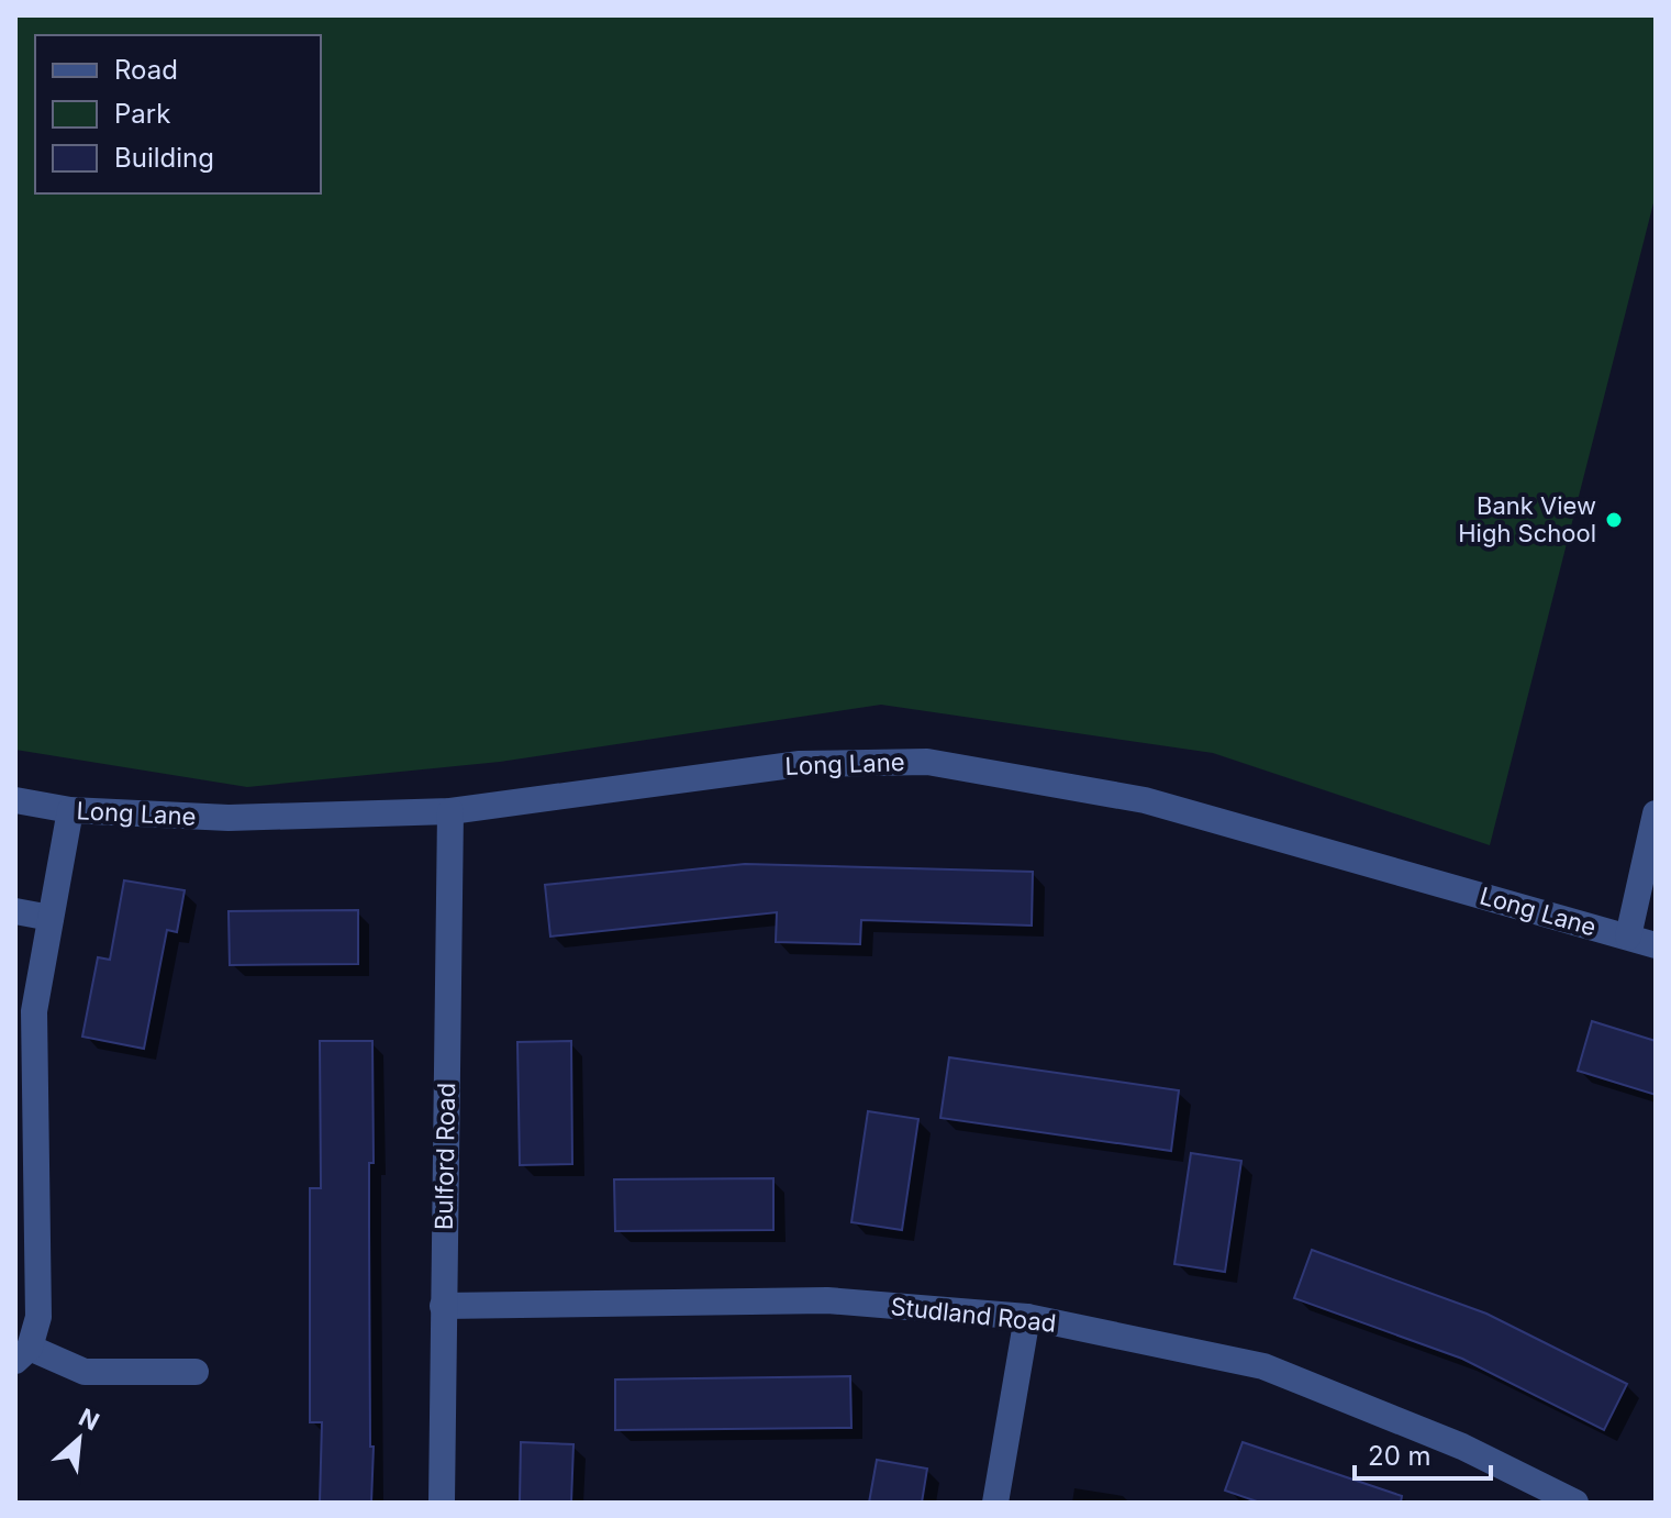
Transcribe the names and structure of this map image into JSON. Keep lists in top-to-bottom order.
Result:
{
  "streets": {
    "street": ["Long Lane", "Bulford Road", "Studland Road"]
  },
  "crossings": [
    ["Long Lane", "Bulford Road"],
    ["Bulford Road", "Studland Road"]
  ],
  "places": ["Bank View High School"],
  "legend": ["Road", "Park", "Building"],
  "scale_bar": "20 m",
  "north": "top right"
}
